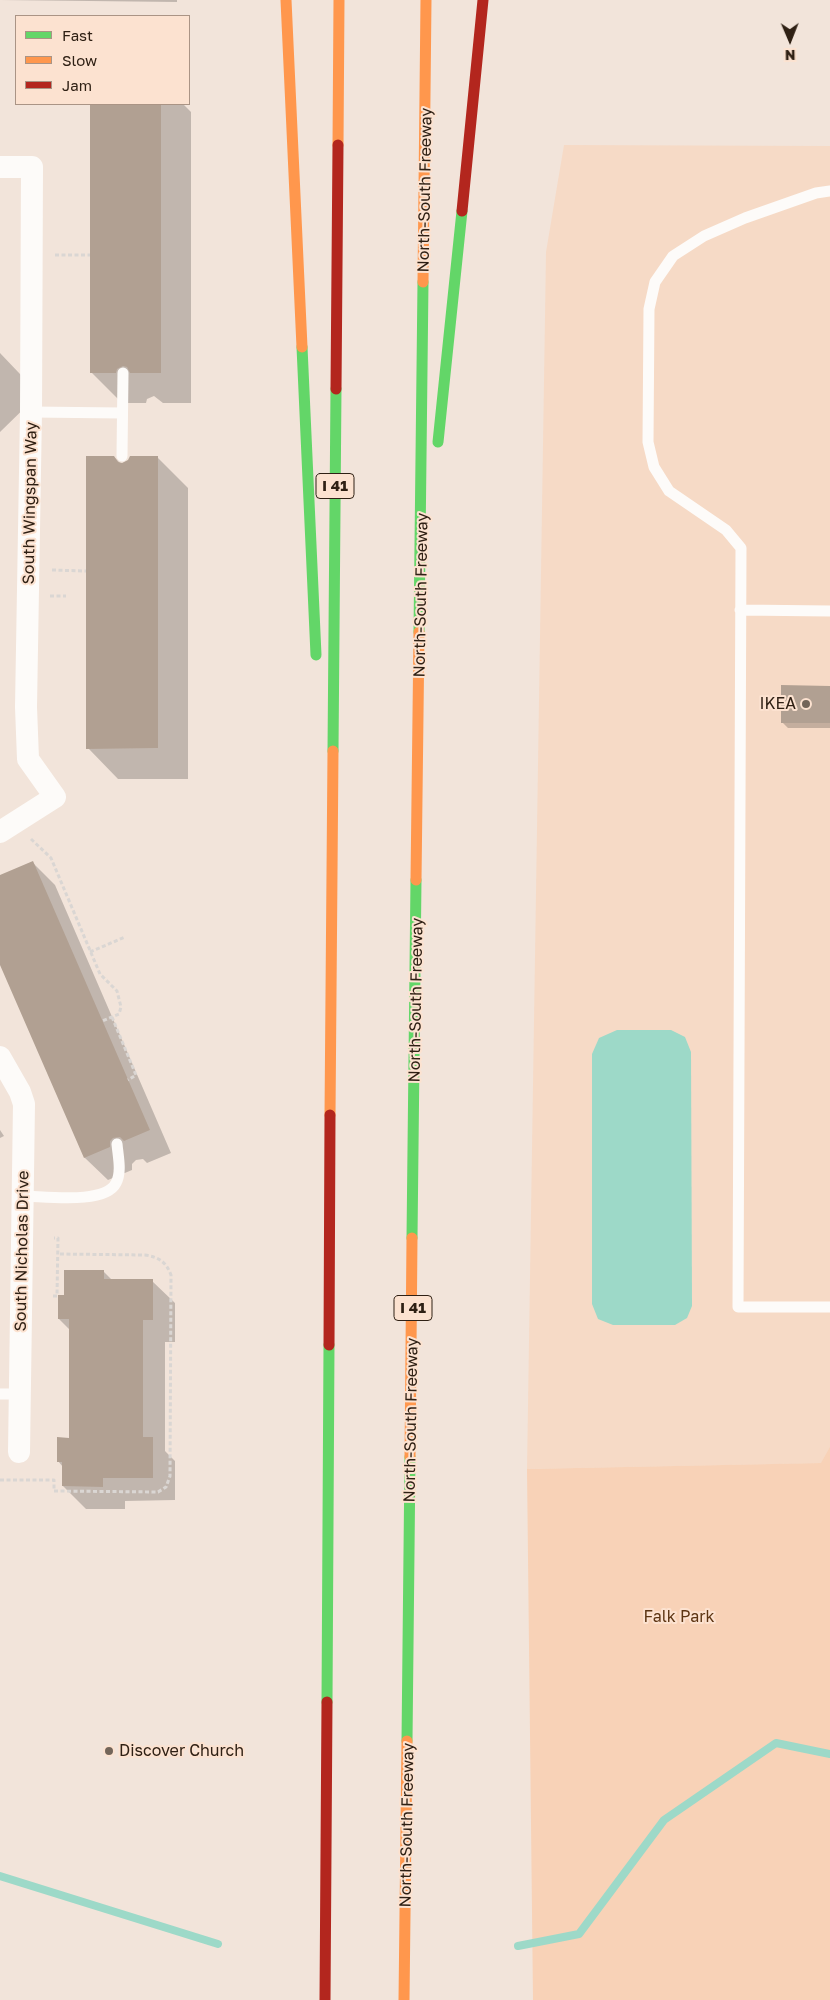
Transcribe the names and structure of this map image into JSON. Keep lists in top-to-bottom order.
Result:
{
  "streets": {
    "highway": ["North-South Freeway", "I 41"],
    "street": ["South Wingspan Way", "South Nicholas Drive"]
  },
  "parks": ["Falk Park"],
  "places": ["IKEA", "Discover Church"],
  "legend": ["Fast", "Slow", "Jam"],
  "north": "bottom"
}
